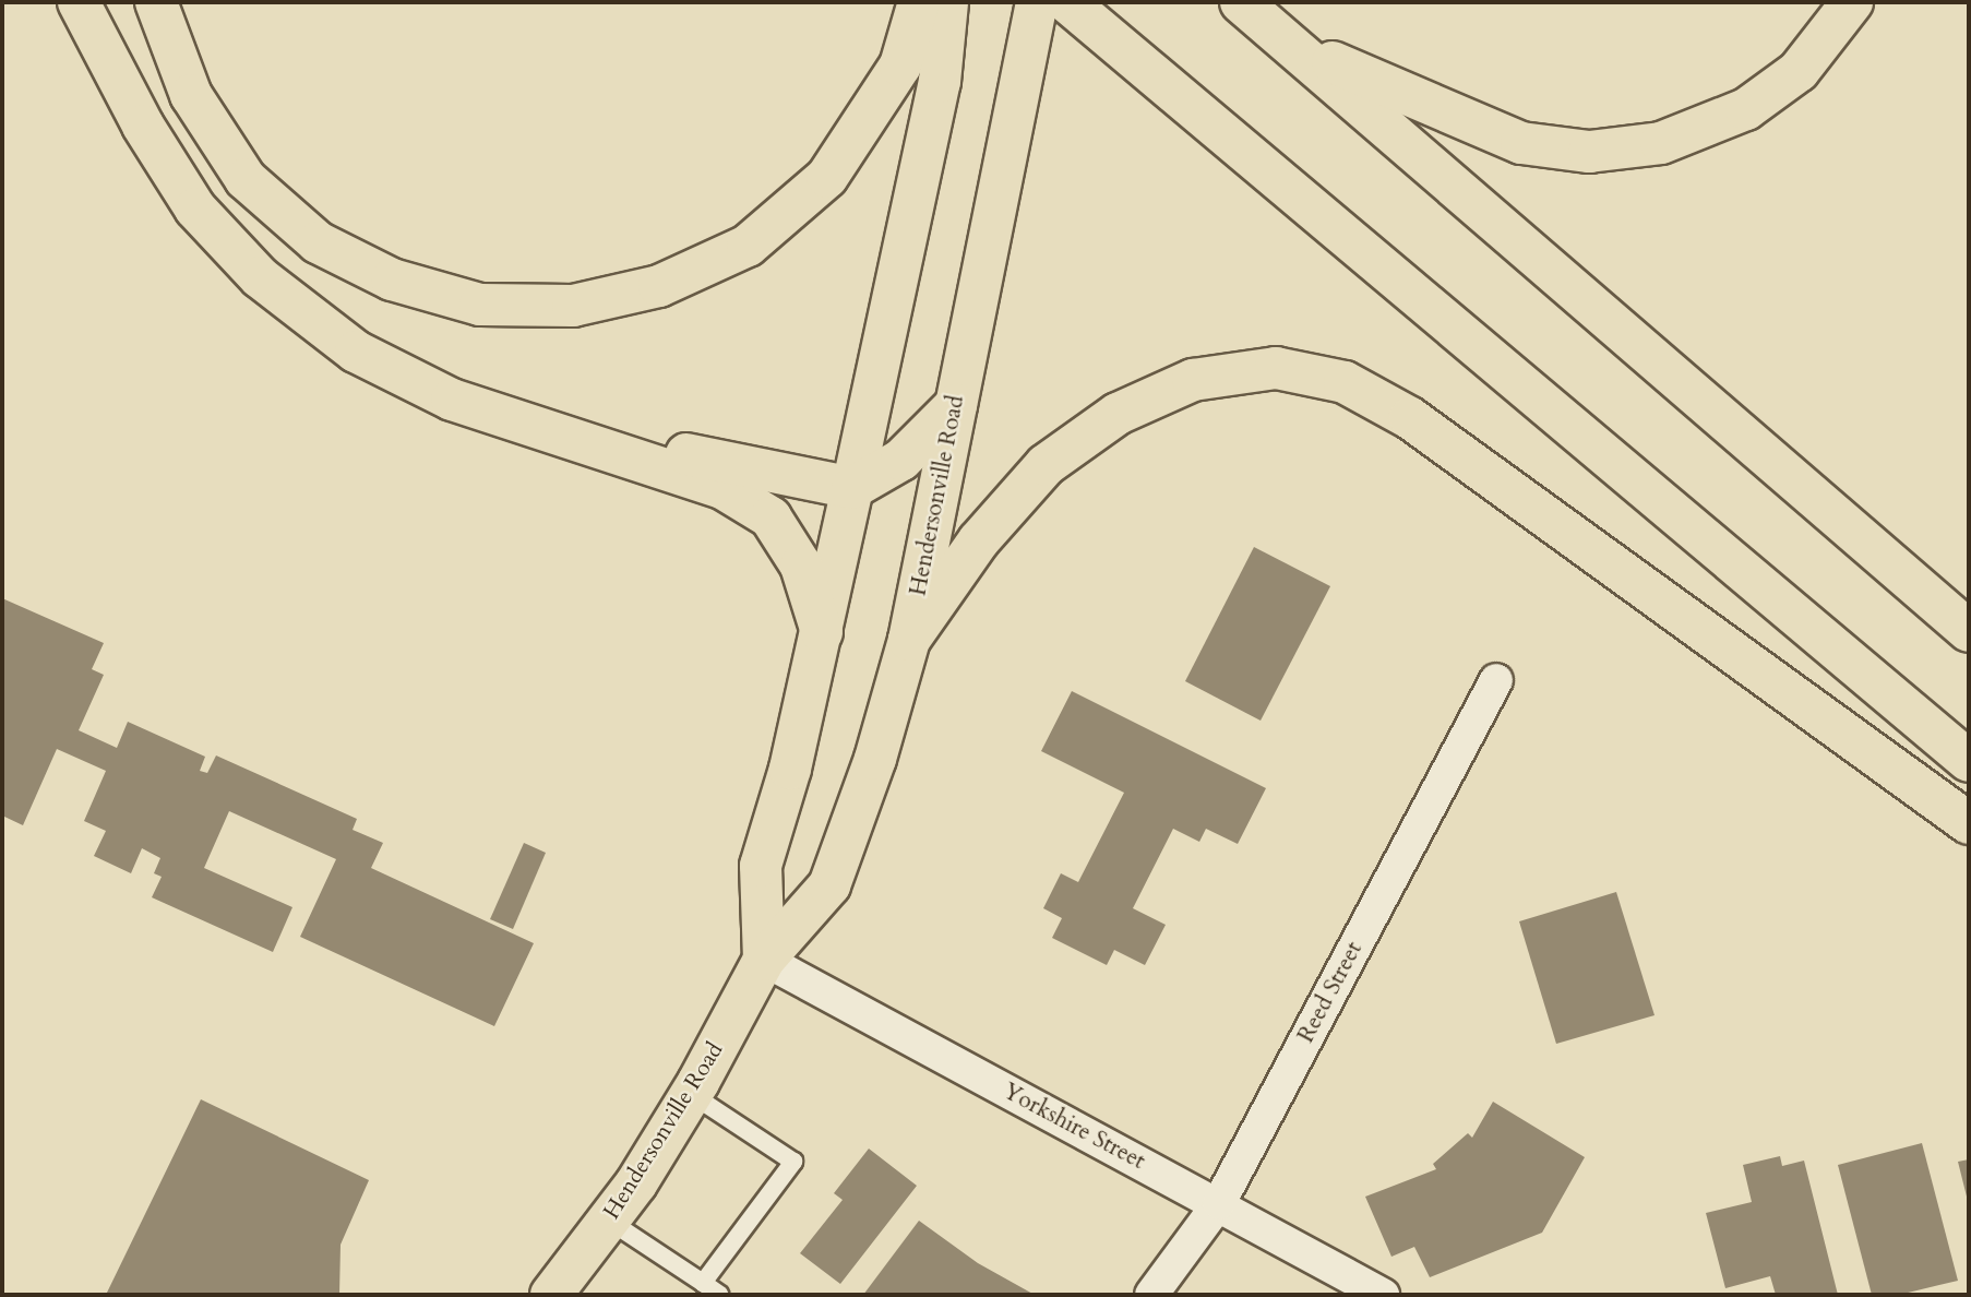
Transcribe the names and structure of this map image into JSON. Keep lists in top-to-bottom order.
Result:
{
  "streets": {
    "main road": ["Hendersonville Road"],
    "street": ["Reed Street", "Yorkshire Street"]
  },
  "crossings": [
    ["Hendersonville Road", "Yorkshire Street"],
    ["Reed Street", "Yorkshire Street"]
  ]
}
